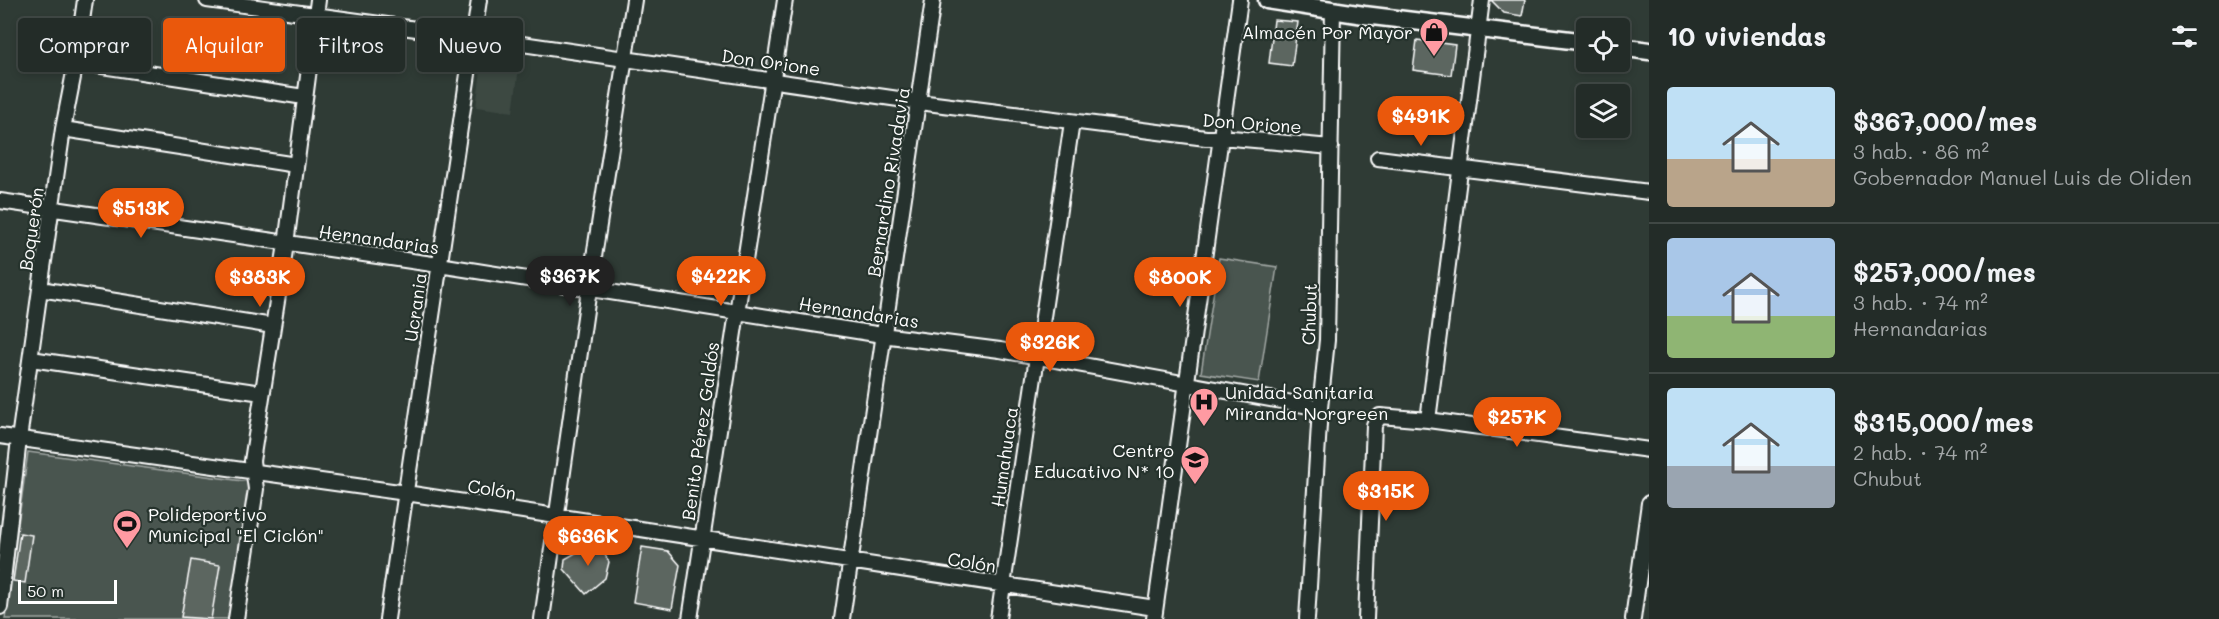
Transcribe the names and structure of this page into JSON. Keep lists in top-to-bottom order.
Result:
{
  "streets": {
    "street": [
      "Don Orione",
      "Bernardino Rivadavia",
      "Boquerón",
      "Hernandarias",
      "Ucrania",
      "Chubut",
      "Benito Pérez Galdós",
      "Humahuaca",
      "Colón"
    ]
  },
  "crossings": [
    ["Don Orione", "Bernardino Rivadavia"],
    ["Don Orione", "Chubut"],
    ["Don Orione", "Benito Pérez Galdós"],
    ["Don Orione", "Humahuaca"],
    ["Bernardino Rivadavia", "Hernandarias"],
    ["Bernardino Rivadavia", "Colón"],
    ["Boquerón", "Hernandarias"],
    ["Boquerón", "Colón"],
    ["Hernandarias", "Ucrania"],
    ["Hernandarias", "Chubut"],
    ["Hernandarias", "Benito Pérez Galdós"],
    ["Hernandarias", "Humahuaca"],
    ["Ucrania", "Colón"],
    ["Benito Pérez Galdós", "Colón"],
    ["Humahuaca", "Colón"]
  ],
  "places": {
    "shop": ["Almacén Por Mayor"],
    "hospital": ["Unidad Sanitaria Miranda Norgreen"],
    "school or university": ["Centro Educativo N* 10"],
    "sports": ["Polideportivo Municipal \"El Ciclón\""]
  },
  "scale_bar": "50 m",
  "page": {
    "heading": "10 viviendas",
    "chip": [
      "Comprar",
      "Alquilar",
      "Filtros",
      "Nuevo"
    ],
    "list": [
      {
        "name": "$367,000/mes",
        "note": "3 hab. · 86 m² · Gobernador Manuel Luis de Oliden"
      },
      {
        "name": "$257,000/mes",
        "note": "3 hab. · 74 m² · Hernandarias"
      },
      {
        "name": "$315,000/mes",
        "note": "2 hab. · 74 m² · Chubut"
      }
    ],
    "price": [
      "$491K",
      "$513K",
      "$367K",
      "$422K",
      "$383K",
      "$800K",
      "$326K",
      "$257K",
      "$315K",
      "$636K"
    ],
    "scale": "50 m"
  }
}
